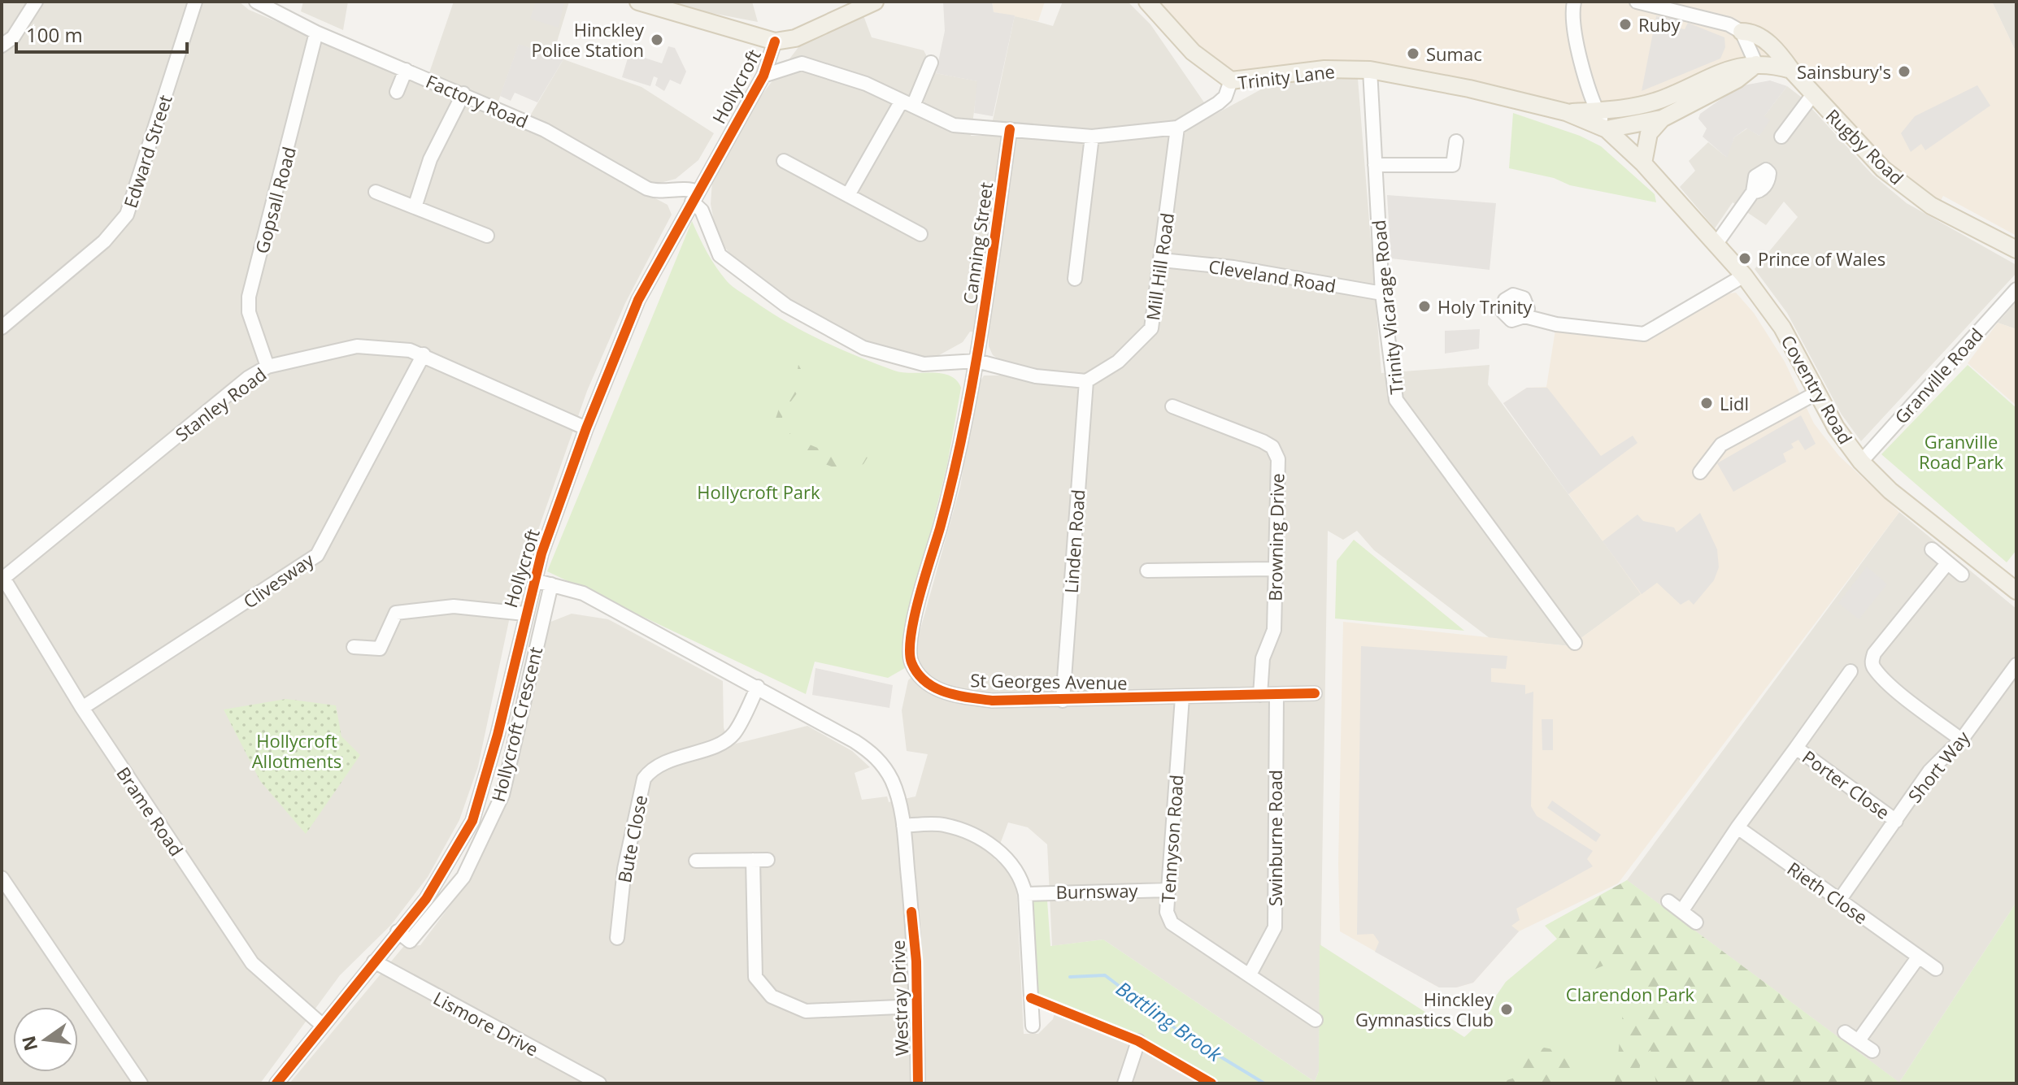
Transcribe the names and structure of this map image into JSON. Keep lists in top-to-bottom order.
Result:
{
  "streets": {
    "main road": ["Trinity Lane", "Rugby Road", "Coventry Road"],
    "street": [
      "Hollycroft",
      "Factory Road",
      "Edward Street",
      "Gopsall Road",
      "Canning Street",
      "Mill Hill Road",
      "Cleveland Road",
      "Trinity Vicarage Road",
      "Granville Road",
      "Stanley Road",
      "Browning Drive",
      "Linden Road",
      "Clivesway",
      "St Georges Avenue",
      "Hollycroft Crescent",
      "Short Way",
      "Porter Close",
      "Brame Road",
      "Swinburne Road",
      "Bute Close",
      "Tennyson Road",
      "Burnsway",
      "Rieth Close",
      "Westray Drive",
      "Lismore Drive"
    ]
  },
  "crossings": [
    ["Trinity Lane", "Hollycroft"],
    ["Trinity Lane", "Canning Street"],
    ["Trinity Lane", "Mill Hill Road"],
    ["Trinity Lane", "Trinity Vicarage Road"],
    ["Trinity Lane", "Coventry Road"],
    ["Hollycroft", "Factory Road"],
    ["Hollycroft", "Stanley Road"],
    ["Hollycroft", "Hollycroft Crescent"],
    ["Hollycroft", "Brame Road"],
    ["Hollycroft", "Westray Drive"],
    ["Hollycroft", "Lismore Drive"],
    ["Factory Road", "Gopsall Road"],
    ["Gopsall Road", "Stanley Road"],
    ["Canning Street", "St Georges Avenue"],
    ["Mill Hill Road", "Cleveland Road"],
    ["Mill Hill Road", "Linden Road"],
    ["Cleveland Road", "Trinity Vicarage Road"],
    ["Granville Road", "Coventry Road"],
    ["Stanley Road", "Clivesway"],
    ["Stanley Road", "Brame Road"],
    ["Browning Drive", "St Georges Avenue"],
    ["Linden Road", "St Georges Avenue"],
    ["Clivesway", "Brame Road"],
    ["St Georges Avenue", "Swinburne Road"],
    ["St Georges Avenue", "Tennyson Road"],
    ["Hollycroft Crescent", "Westray Drive"],
    ["Short Way", "Porter Close"],
    ["Short Way", "Rieth Close"],
    ["Porter Close", "Rieth Close"],
    ["Swinburne Road", "Tennyson Road"],
    ["Bute Close", "Westray Drive"],
    ["Tennyson Road", "Burnsway"]
  ],
  "water": ["Battling Brook"],
  "parks": [
    "Granville Road Park",
    "Hollycroft Park",
    "Hollycroft Allotments",
    "Clarendon Park"
  ],
  "places": [
    "Ruby",
    "Hinckley Police Station",
    "Sumac",
    "Sainsbury's",
    "Prince of Wales",
    "Holy Trinity",
    "Lidl",
    "Hinckley Gymnastics Club"
  ],
  "scale_bar": "100 m",
  "north": "left"
}
